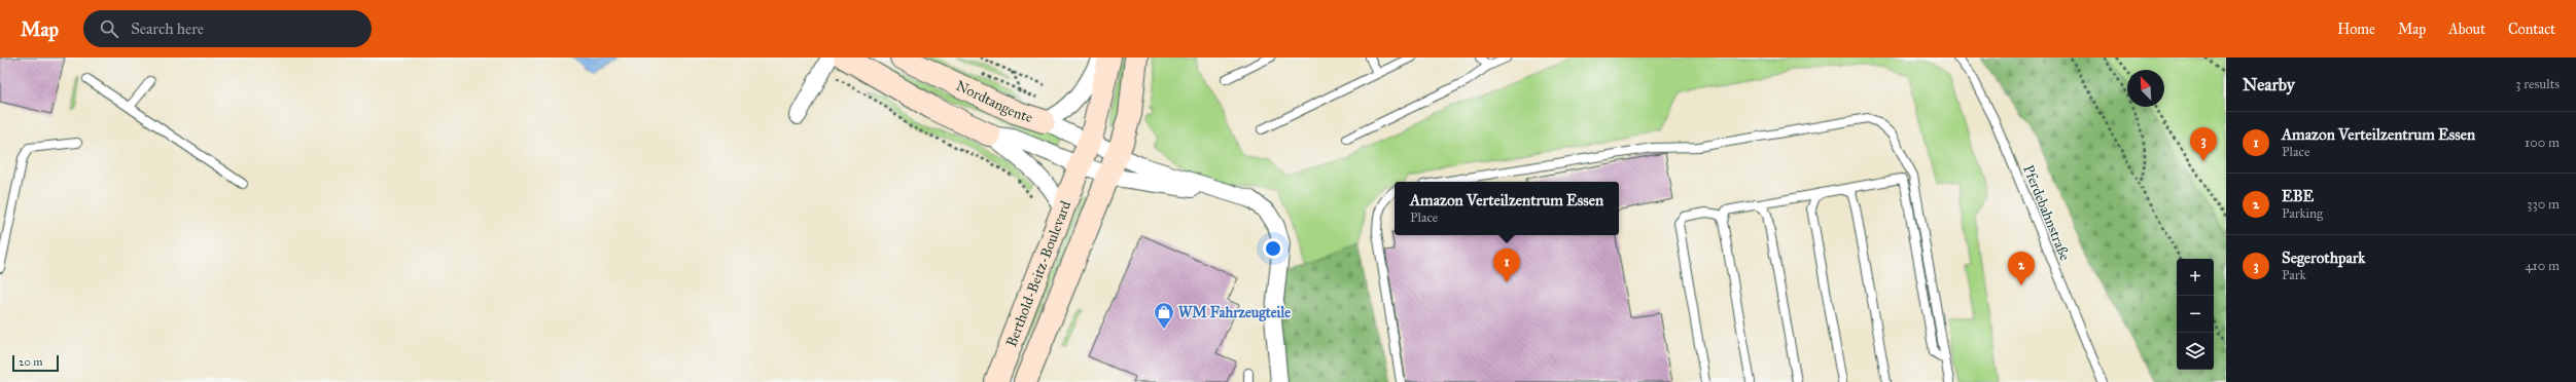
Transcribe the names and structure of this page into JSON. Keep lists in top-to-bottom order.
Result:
{
  "streets": {
    "main road": ["Nordtangente", "Berthold-Beitz-Boulevard"],
    "lane": ["Pferdebahnstraße"]
  },
  "crossings": [
    ["Nordtangente", "Berthold-Beitz-Boulevard"]
  ],
  "places": {
    "shop": ["WM Fahrzeugteile"]
  },
  "scale_bar": "20 m",
  "north": "top left",
  "page": {
    "header": "Map",
    "search": "Search here",
    "nav": [
      "Home",
      "Map",
      "About",
      "Contact"
    ],
    "heading": ["Nearby", "3 results"],
    "list": [
      {
        "mark": "1",
        "name": "Amazon Verteilzentrum Essen",
        "note": "Place",
        "value": "100 m"
      },
      {
        "mark": "2",
        "name": "EBE",
        "note": "Parking",
        "value": "330 m"
      },
      {
        "mark": "3",
        "name": "Segerothpark",
        "note": "Park",
        "value": "410 m"
      }
    ],
    "pins": ["3", "1", "2"],
    "popup": ["Amazon Verteilzentrum Essen", "Place"],
    "map_buttons": ["+", "−"],
    "scale": "20 m"
  }
}
